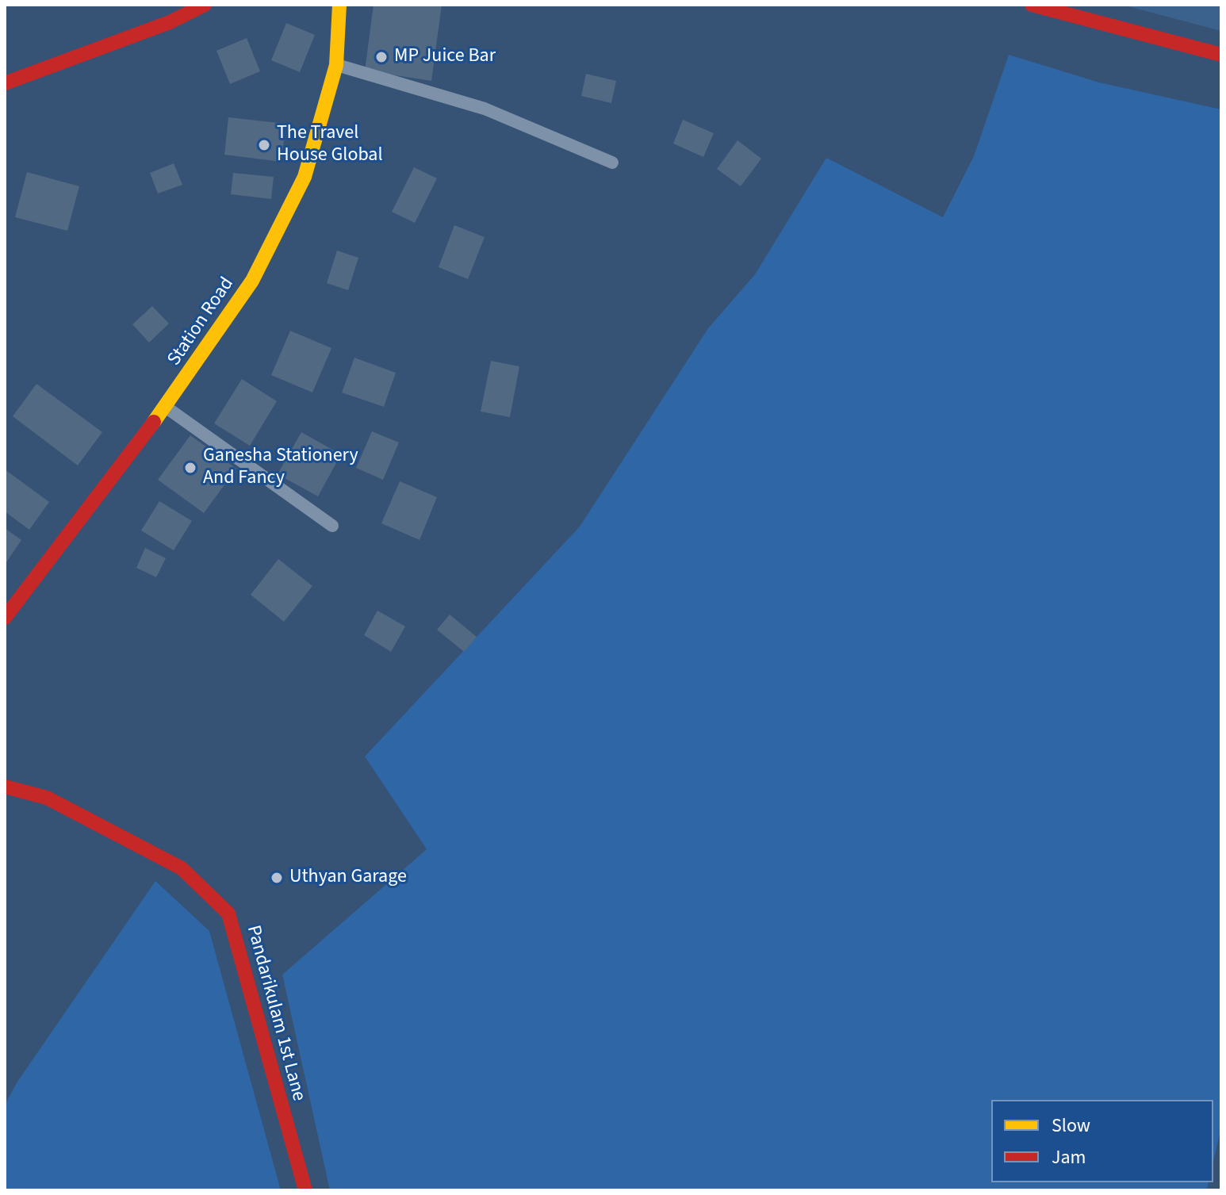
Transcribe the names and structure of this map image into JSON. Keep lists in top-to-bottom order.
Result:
{
  "streets": {
    "street": ["Station Road", "Pandarikulam 1st Lane"]
  },
  "places": [
    "MP Juice Bar",
    "The Travel House Global",
    "Ganesha Stationery And Fancy",
    "Uthyan Garage"
  ],
  "legend": ["Slow", "Jam"]
}
